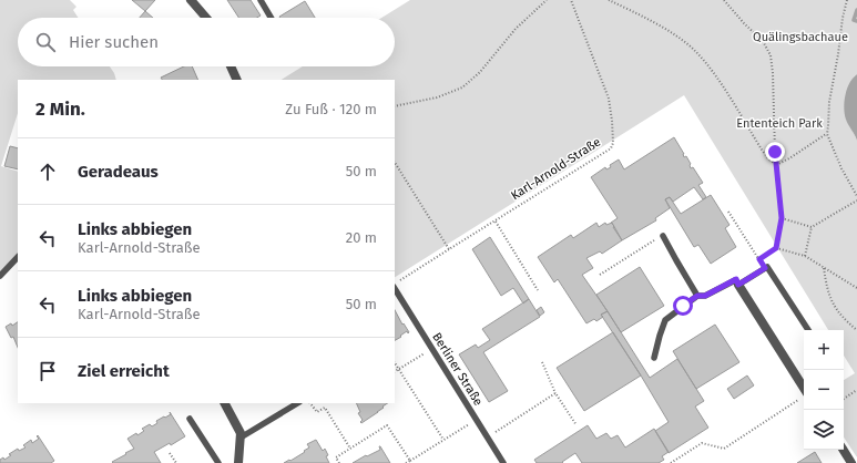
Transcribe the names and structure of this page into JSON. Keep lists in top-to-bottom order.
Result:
{
  "streets": {
    "lane": ["Berliner Straße"],
    "path": ["Karl-Arnold-Straße"]
  },
  "parks": ["Quälingsbachaue", "Ententeich Park"],
  "page": {
    "search": "Hier suchen",
    "heading": ["2 Min.", "Zu Fuß · 120 m"],
    "list": [
      ["Geradeaus", "50 m"],
      ["Links abbiegen", "Karl-Arnold-Straße", "20 m"],
      ["Links abbiegen", "Karl-Arnold-Straße", "50 m"],
      "Ziel erreicht"
    ],
    "map_buttons": ["+", "−"]
  }
}
